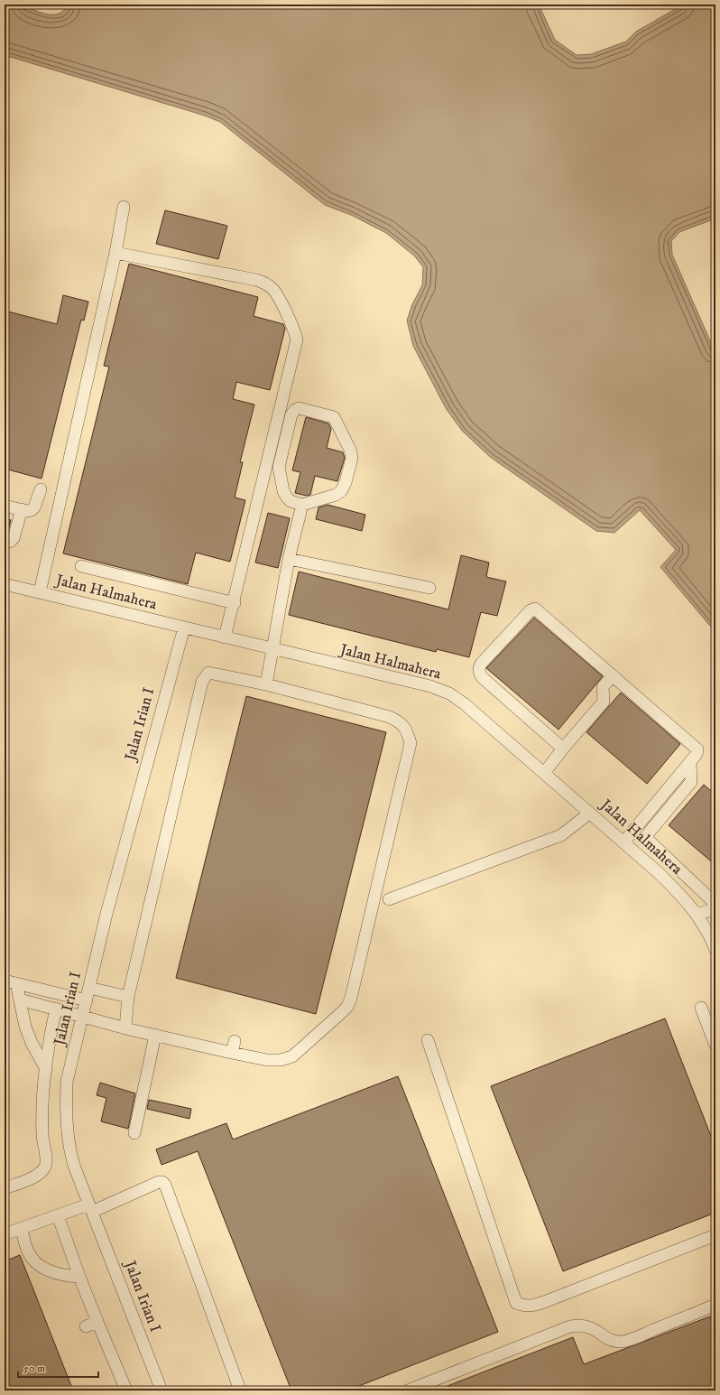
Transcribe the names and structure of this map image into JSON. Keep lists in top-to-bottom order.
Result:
{
  "streets": {
    "street": ["Jalan Halmahera", "Jalan Irian I"]
  },
  "crossings": [
    ["Jalan Halmahera", "Jalan Irian I"]
  ],
  "scale_bar": "50 m"
}
